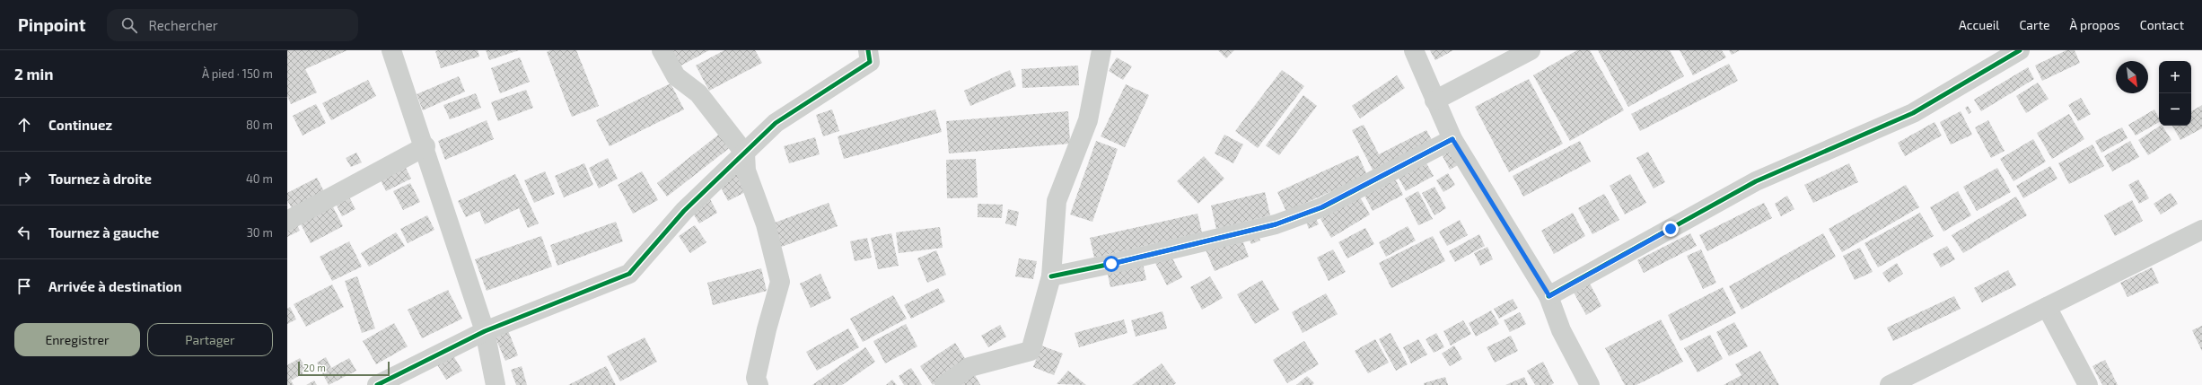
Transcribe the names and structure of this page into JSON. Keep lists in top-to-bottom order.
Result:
{
  "scale_bar": "20 m",
  "north": "bottom right",
  "page": {
    "header": "Pinpoint",
    "search": "Rechercher",
    "nav": [
      "Accueil",
      "Carte",
      "À propos",
      "Contact"
    ],
    "heading": ["2 min", "À pied · 150 m"],
    "map_buttons": ["+", "−"],
    "list": [
      ["Continuez", "80 m"],
      ["Tournez à droite", "40 m"],
      ["Tournez à gauche", "30 m"],
      "Arrivée à destination"
    ],
    "buttons": ["Enregistrer", "Partager"],
    "scale": "20 m"
  }
}
